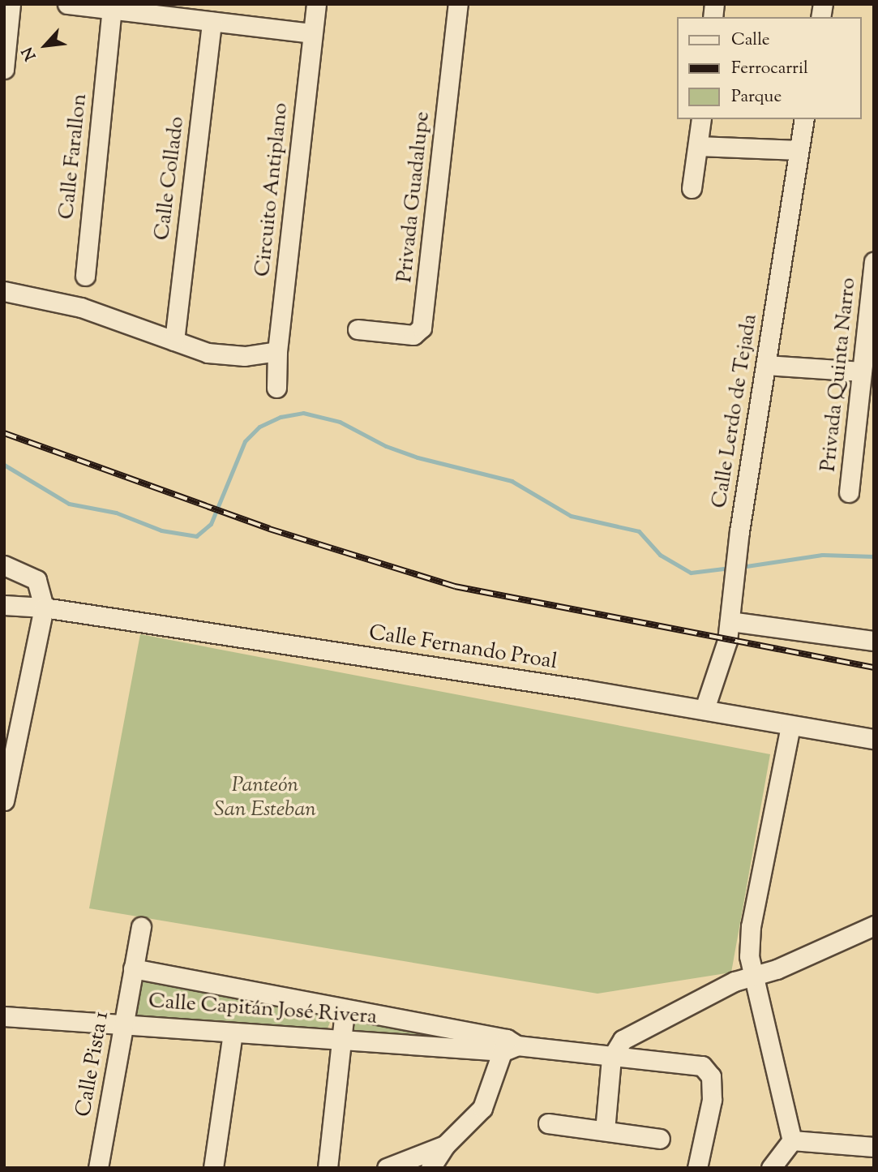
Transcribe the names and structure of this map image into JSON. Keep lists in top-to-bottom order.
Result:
{
  "streets": {
    "street": [
      "Calle Farallon",
      "Calle Collado",
      "Circuito Antiplano",
      "Privada Guadalupe",
      "Privada Quinta Narro",
      "Calle Lerdo de Tejada",
      "Calle Fernando Proal",
      "Calle Capitán José Rivera",
      "Calle Pista 1"
    ]
  },
  "crossings": [
    ["Calle Lerdo de Tejada", "Calle Fernando Proal"],
    ["Calle Capitán José Rivera", "Calle Pista 1"]
  ],
  "parks": ["Panteón San Esteban"],
  "legend": ["Calle", "Ferrocarril", "Parque"],
  "north": "bottom left"
}
